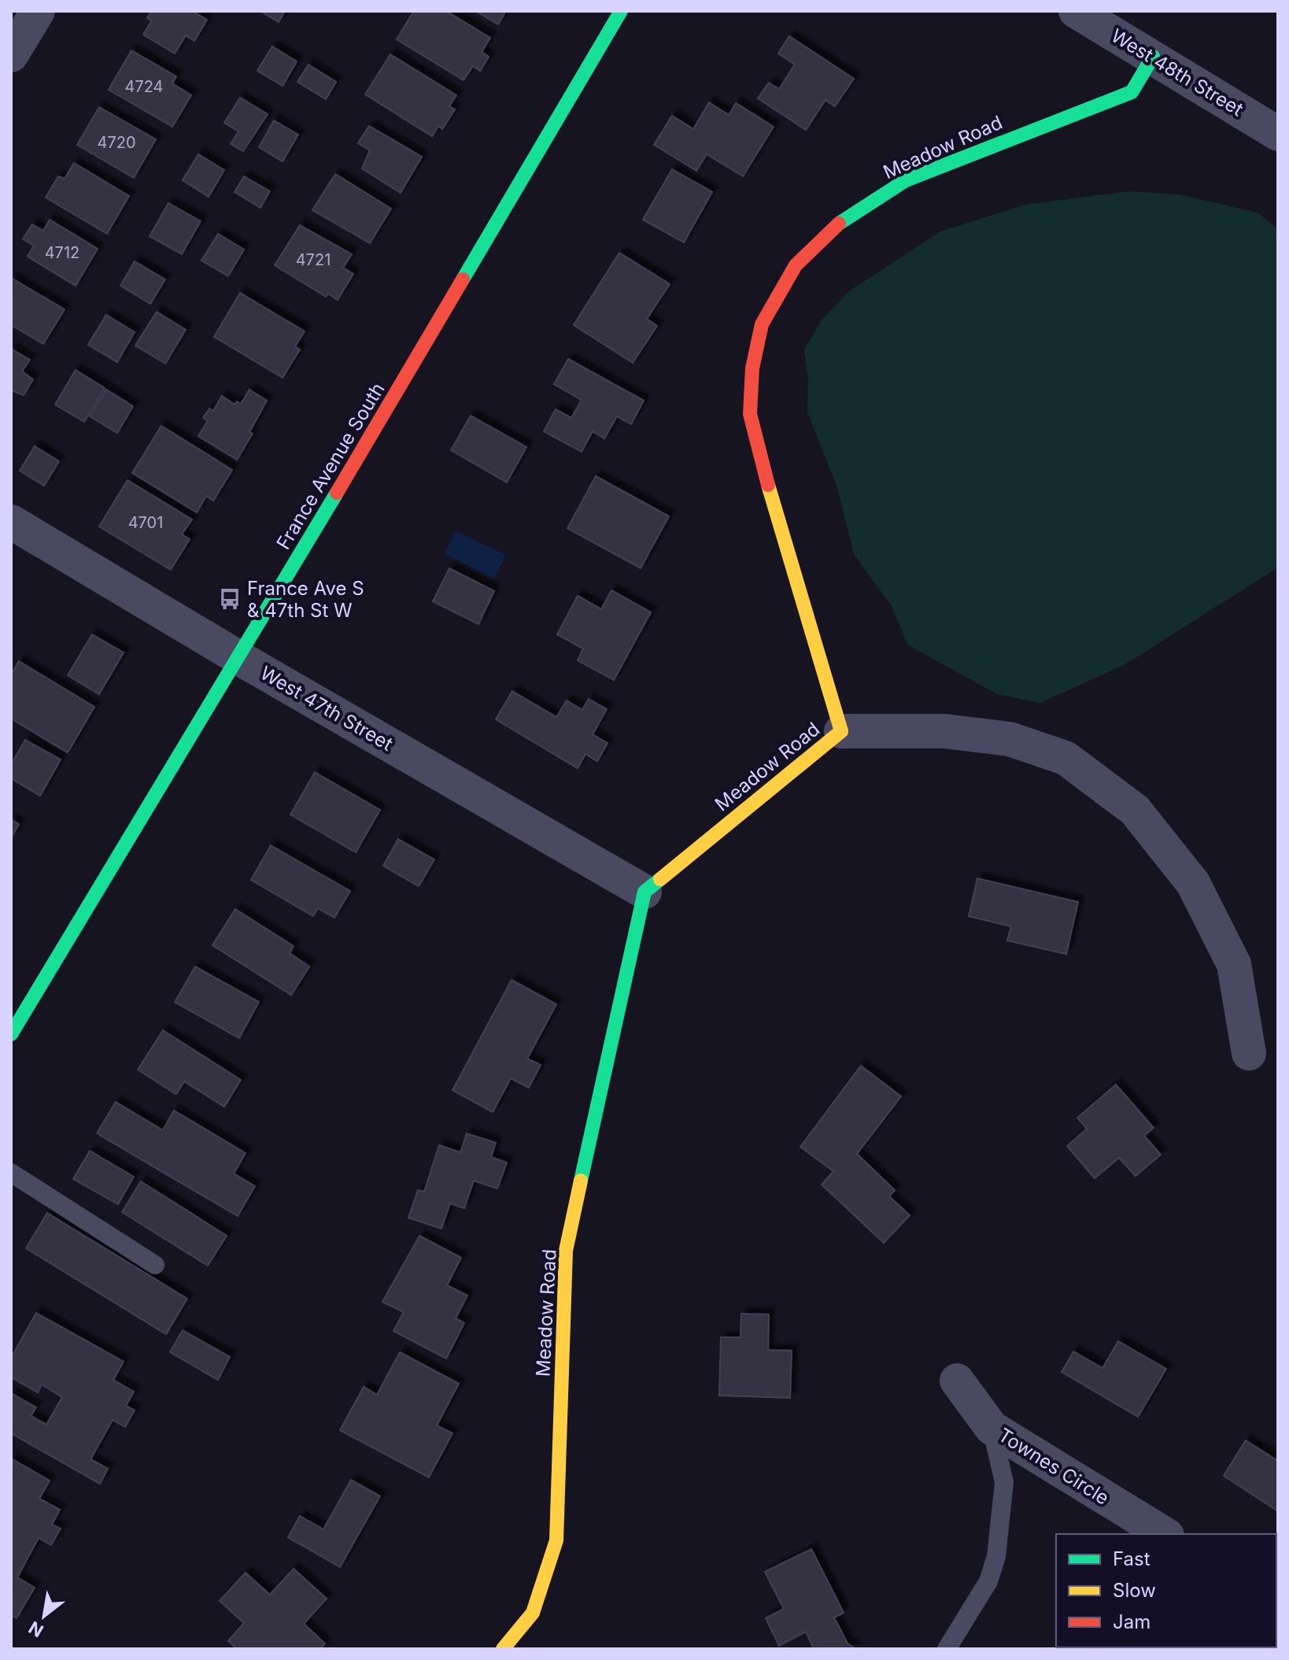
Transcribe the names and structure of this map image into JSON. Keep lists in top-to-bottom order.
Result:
{
  "streets": {
    "street": [
      "West 48th Street",
      "Meadow Road",
      "France Avenue South",
      "West 47th Street",
      "Townes Circle"
    ]
  },
  "crossings": [
    ["West 48th Street", "Meadow Road"],
    ["Meadow Road", "West 47th Street"],
    ["France Avenue South", "West 47th Street"]
  ],
  "places": {
    "bus stop": ["France Ave S & 47th St W"]
  },
  "house_numbers": [
    "4724",
    "4720",
    "4712",
    "4721",
    "4701"
  ],
  "legend": ["Fast", "Slow", "Jam"],
  "north": "bottom left"
}
